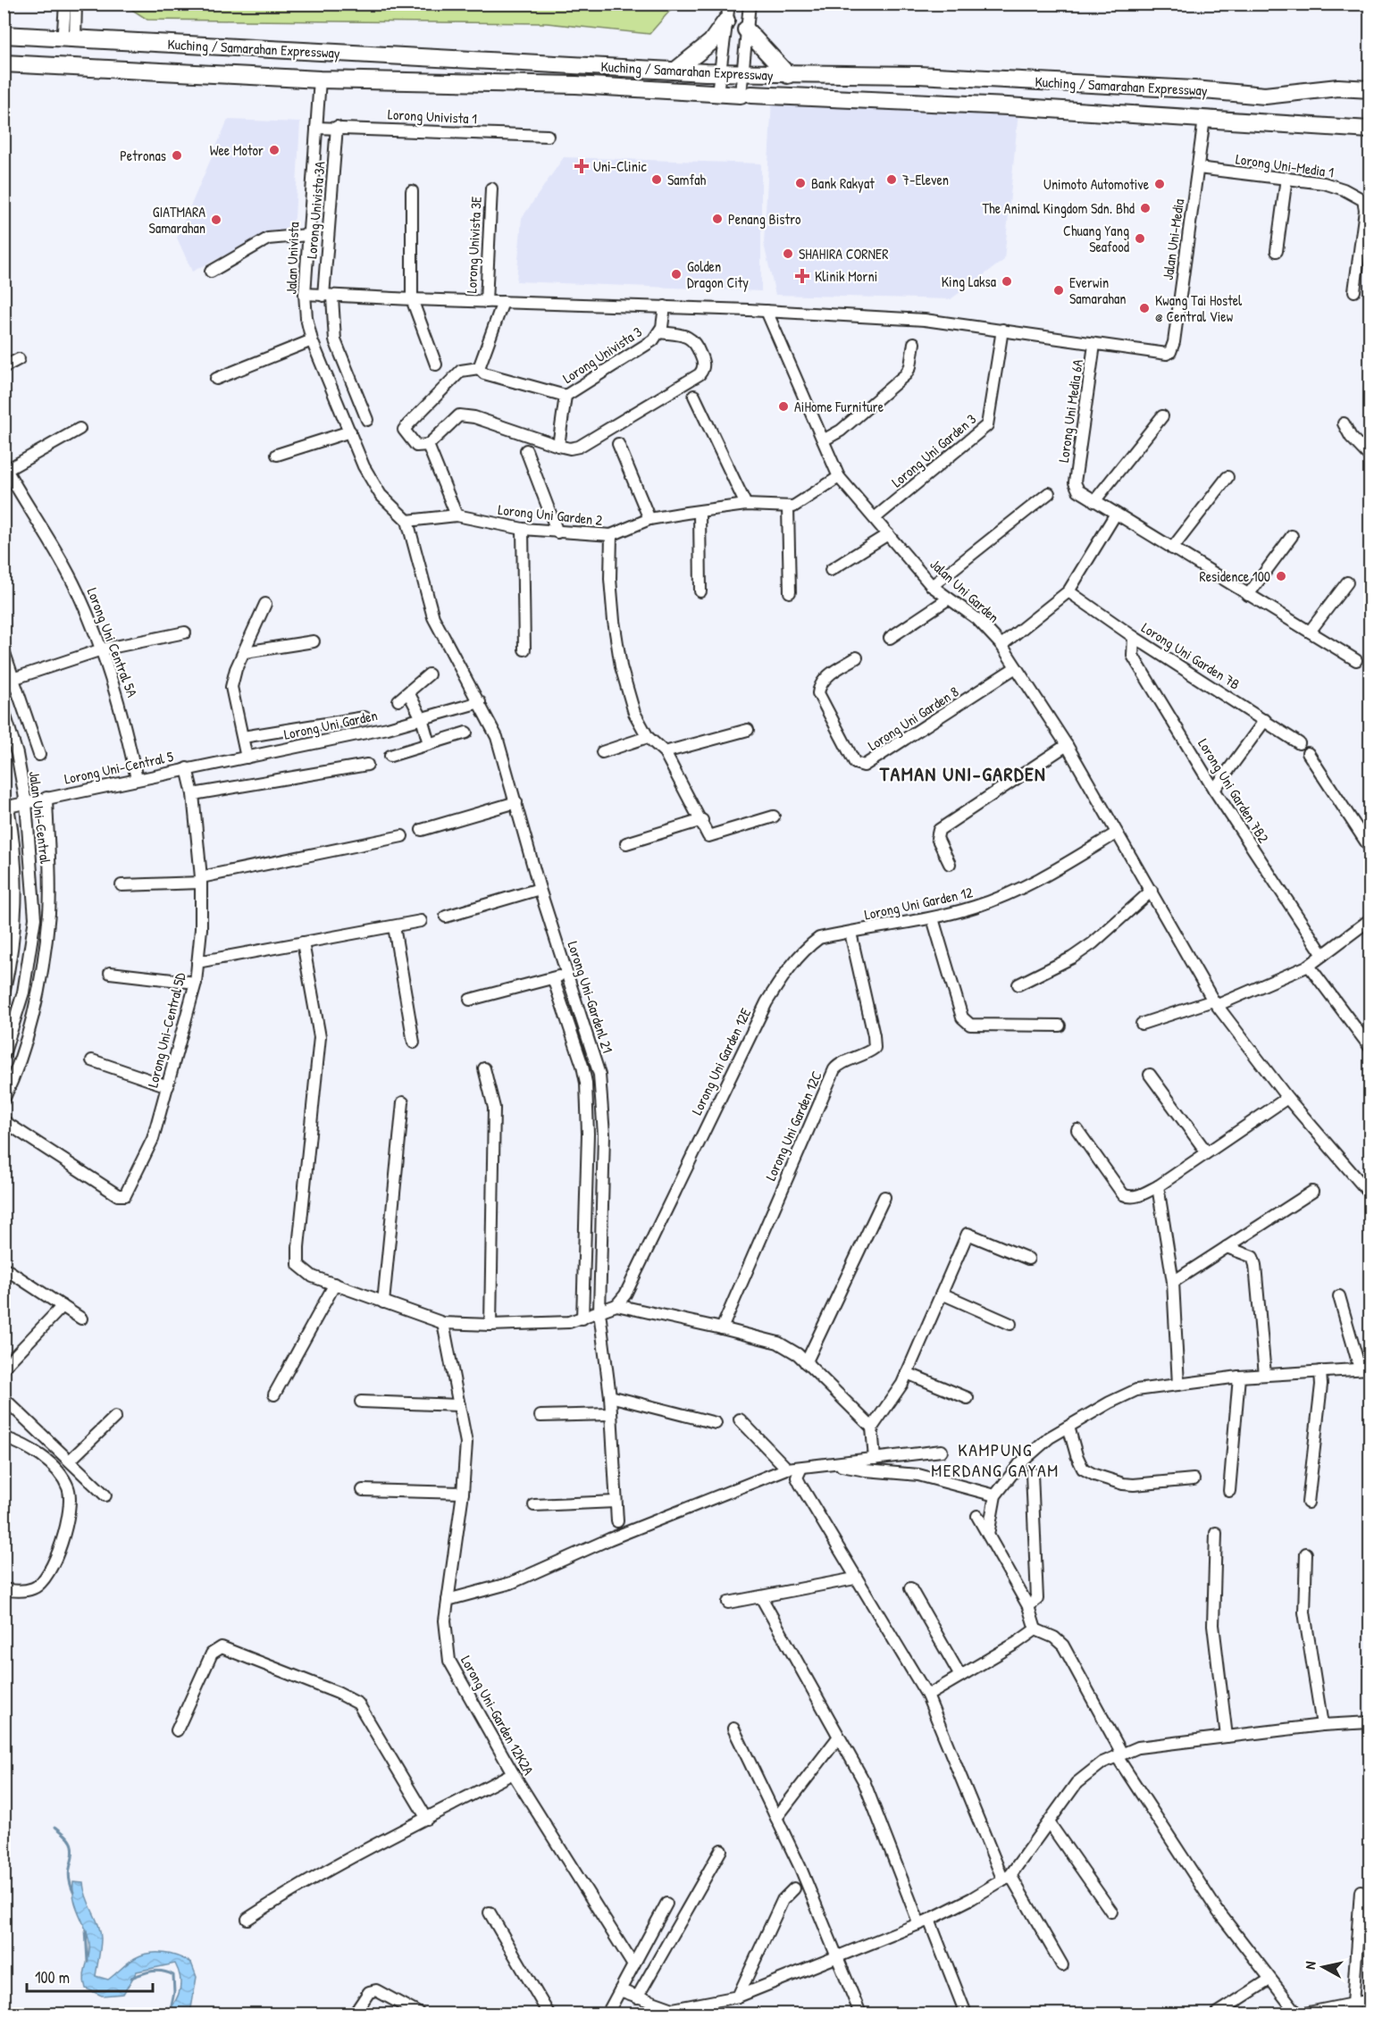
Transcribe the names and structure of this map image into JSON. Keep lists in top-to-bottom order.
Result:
{
  "streets": {
    "highway": ["Kuching / Samarahan Expressway"],
    "street": [
      "Lorong Univista 1",
      "Lorong Uni-Media 1",
      "Lorong Univista 3A",
      "Jalan Uni-Media",
      "Lorong Univista 3E",
      "Jalan Univista",
      "Lorong Univista 3",
      "Lorong Uni Media 6A",
      "Lorong Uni Garden 3",
      "Lorong Uni Garden 2",
      "Jalan Uni Garden",
      "Lorong Uni Central 5A",
      "Lorong Uni Garden 7B",
      "Lorong Uni Garden 8",
      "Lorong Uni Garden",
      "Lorong Uni-Central 5",
      "Lorong Uni Garden 7B2",
      "Jalan Uni-Central",
      "Lorong Uni Garden 12",
      "Lorong Uni-Gardenl 21",
      "Lorong Uni-Central 5D",
      "Lorong Uni Garden 12E",
      "Lorong Uni Garden 12C",
      "Lorong Uni-Garden 12K2A"
    ]
  },
  "crossings": [
    ["Kuching / Samarahan Expressway", "Jalan Uni-Media"],
    ["Kuching / Samarahan Expressway", "Jalan Univista"],
    ["Lorong Univista 1", "Lorong Univista 3A"],
    ["Lorong Univista 1", "Jalan Univista"],
    ["Lorong Uni-Media 1", "Jalan Uni-Media"],
    ["Jalan Uni-Media", "Lorong Uni Media 6A"],
    ["Jalan Univista", "Lorong Uni Garden 2"],
    ["Jalan Univista", "Lorong Uni-Gardenl 21"],
    ["Lorong Uni Garden 3", "Jalan Uni Garden"],
    ["Lorong Uni Garden 2", "Lorong Uni-Gardenl 21"],
    ["Jalan Uni Garden", "Lorong Uni Garden 8"],
    ["Jalan Uni Garden", "Lorong Uni Garden 12"],
    ["Lorong Uni Central 5A", "Lorong Uni-Central 5"],
    ["Lorong Uni Garden 7B", "Lorong Uni Garden 7B2"],
    ["Lorong Uni Garden", "Lorong Uni-Central 5"],
    ["Lorong Uni Garden", "Lorong Uni-Gardenl 21"],
    ["Lorong Uni Garden", "Lorong Uni-Central 5D"],
    ["Lorong Uni-Central 5", "Jalan Uni-Central"],
    ["Lorong Uni-Central 5", "Lorong Uni-Central 5D"],
    ["Lorong Uni Garden 12", "Lorong Uni Garden 12E"],
    ["Lorong Uni Garden 12", "Lorong Uni Garden 12C"]
  ],
  "districts": ["TAMAN UNI-GARDEN", "KAMPUNG MERDANG GAYAM"],
  "places": {
    "other": [
      "Wee Motor",
      "Petronas",
      "Samfah",
      "7-Eleven",
      "Bank Rakyat",
      "Unimoto Automotive",
      "The Animal Kingdom Sdn. Bhd",
      "Penang Bistro",
      "GIATMARA Samarahan",
      "Chuang Yang Seafood",
      "SHAHIRA CORNER",
      "Golden Dragon City",
      "King Laksa",
      "Everwin Samarahan",
      "Kwang Tai Hostel @ Central View",
      "AiHome Furniture",
      "Residence 100"
    ],
    "health": ["Uni-Clinic", "Klinik Morni"]
  },
  "scale_bar": "100 m",
  "north": "left"
}
